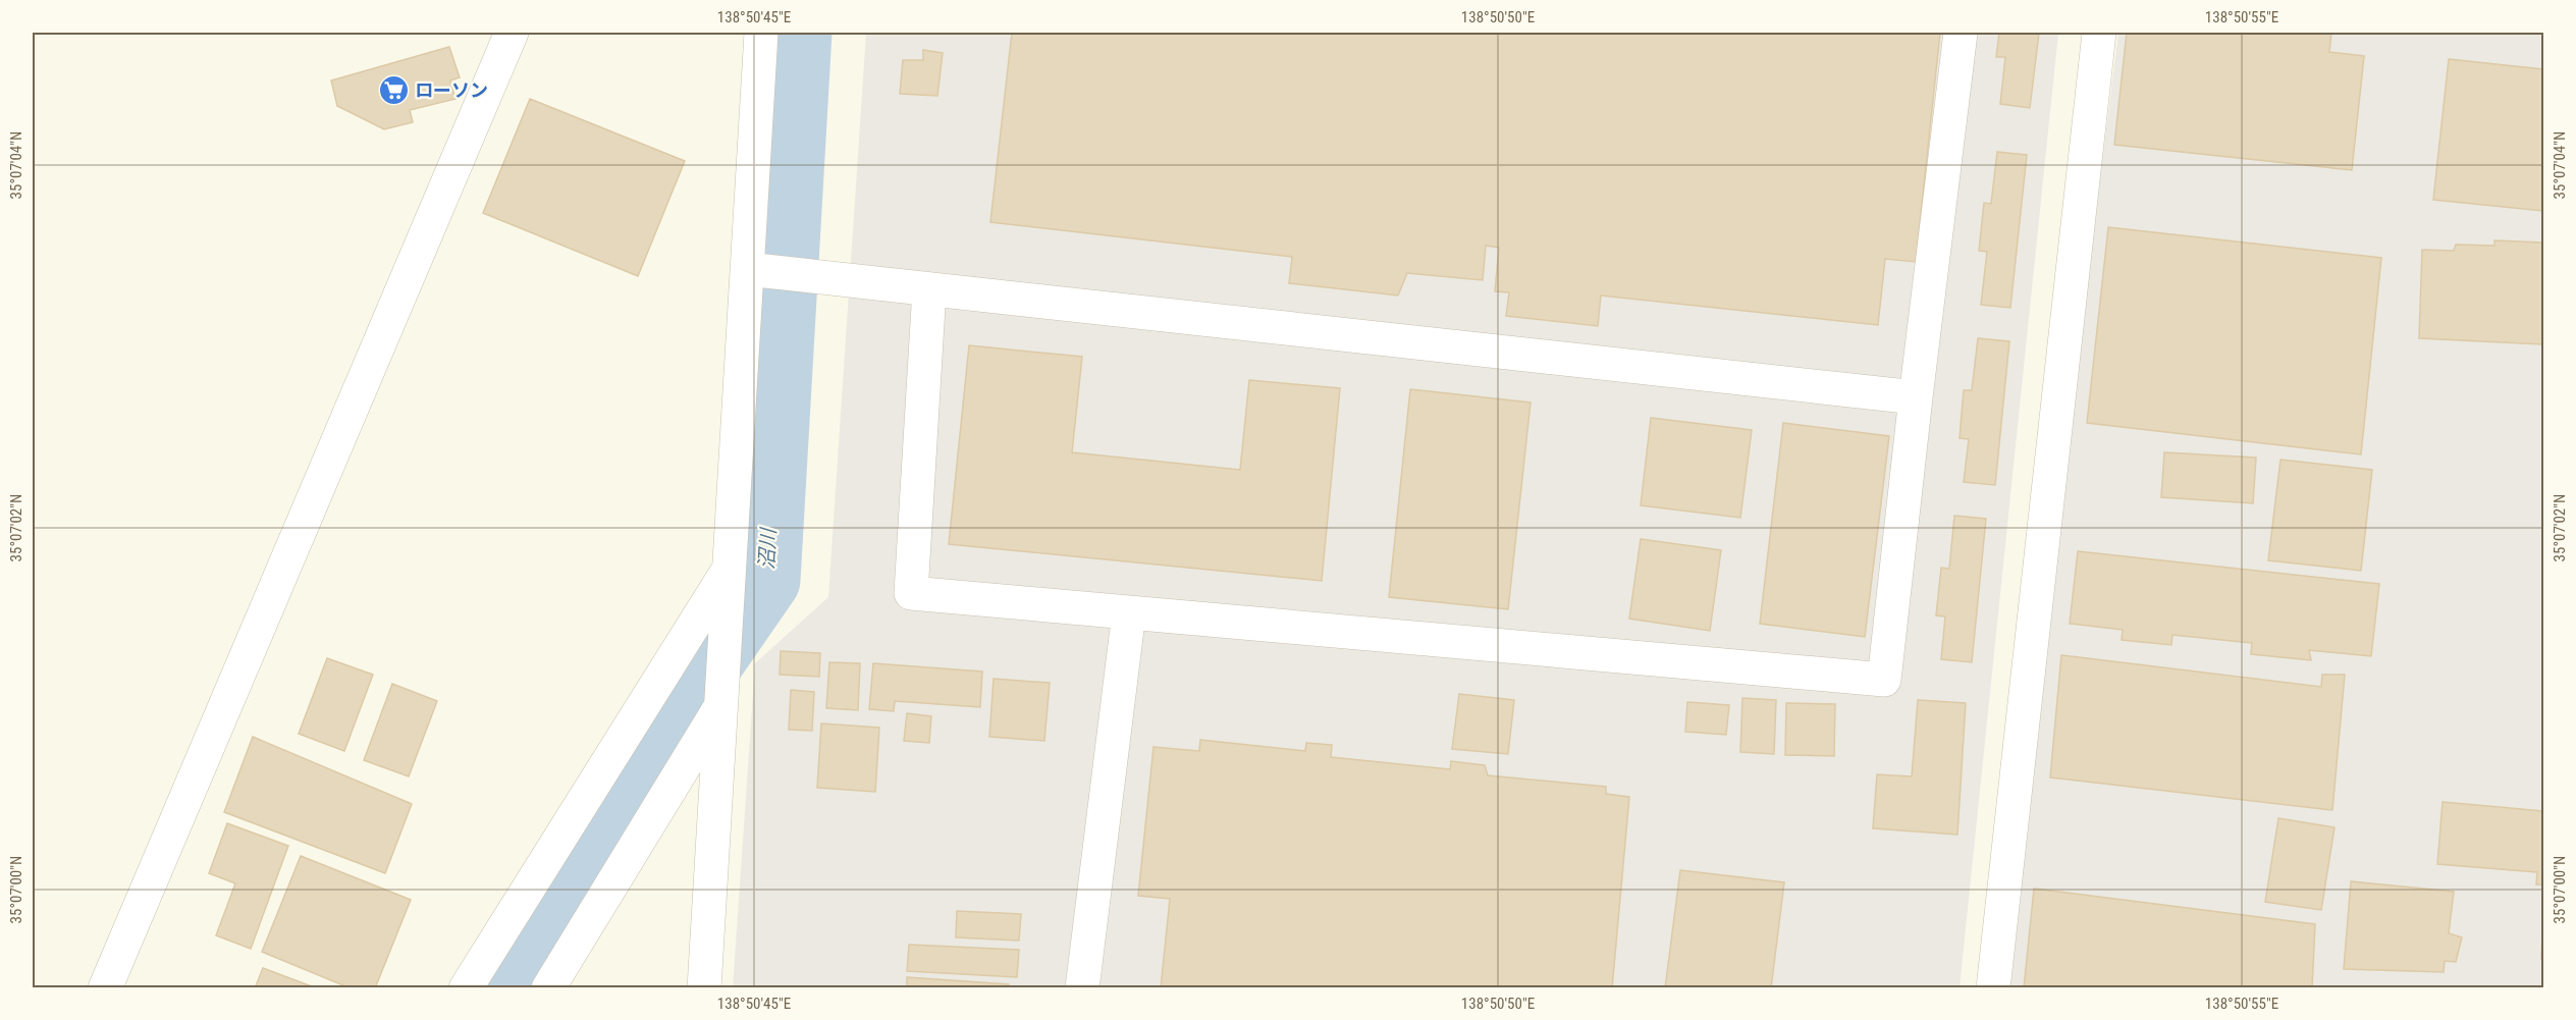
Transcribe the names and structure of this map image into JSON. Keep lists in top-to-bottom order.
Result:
{
  "water": ["沼川"],
  "places": {
    "supermarket": ["ローソン"]
  },
  "coordinates": [
    "138°50'45\"E",
    "138°50'50\"E",
    "138°50'55\"E",
    "35°07'04\"N",
    "35°07'02\"N",
    "35°07'00\"N"
  ]
}
